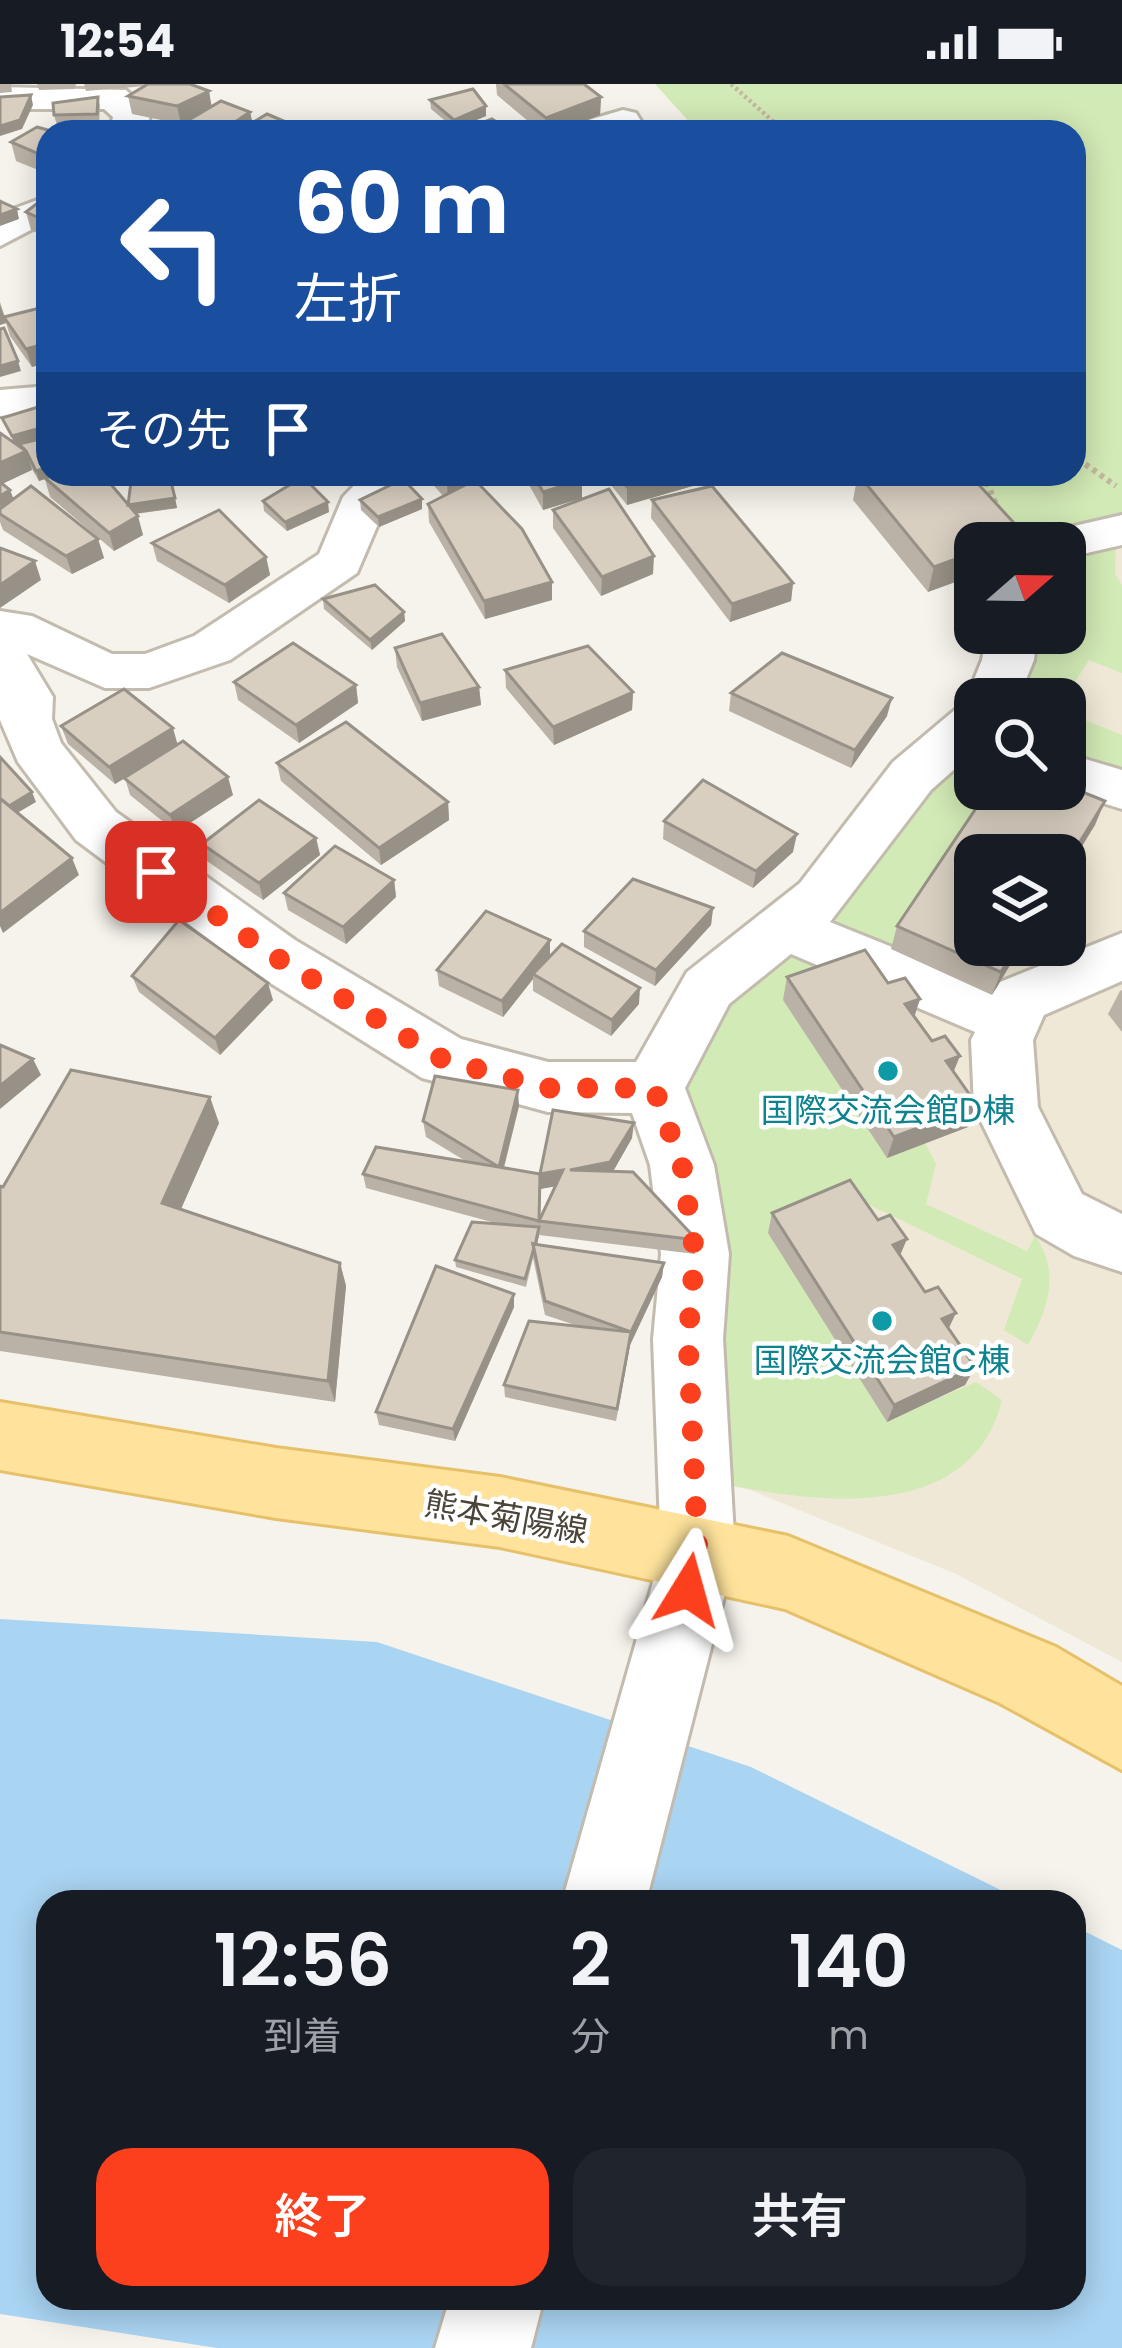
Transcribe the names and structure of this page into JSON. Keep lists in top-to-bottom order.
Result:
{
  "streets": {
    "main road": ["熊本菊陽線"]
  },
  "places": ["国際交流会館D棟", "国際交流会館C棟"],
  "north": "right",
  "page": {
    "status": "12:54",
    "turn": ["60 m", "左折"],
    "then": "その先",
    "eta": [
      "12:56",
      "到着",
      "2",
      "分",
      "140",
      "m"
    ],
    "buttons": ["終了", "共有"]
  }
}
